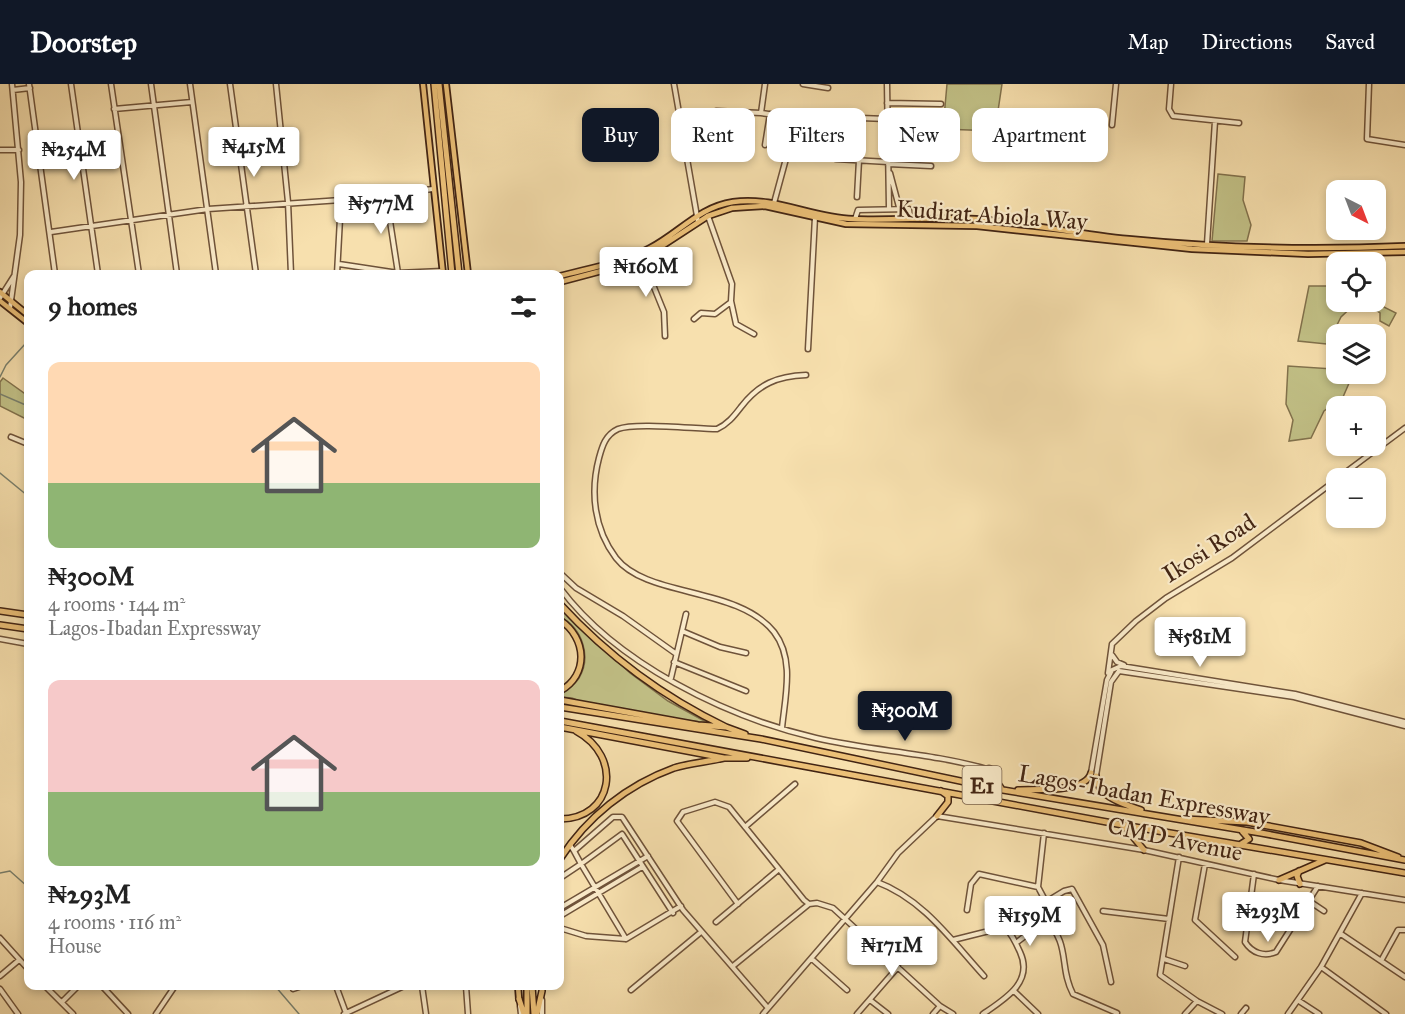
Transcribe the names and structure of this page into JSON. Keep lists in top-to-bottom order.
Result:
{
  "streets": {
    "highway": ["E1", "Lagos-Ibadan Expressway"],
    "main road": ["Kudirat Abiola Way"],
    "street": ["Ikosi Road", "CMD Avenue"]
  },
  "north": "bottom right",
  "page": {
    "header": "Doorstep",
    "nav": ["Map", "Directions", "Saved"],
    "chip": [
      "Buy",
      "Rent",
      "Filters",
      "New",
      "Apartment"
    ],
    "price": [
      "₦415M",
      "₦254M",
      "₦577M",
      "₦160M",
      "₦581M",
      "₦300M",
      "₦293M",
      "₦159M",
      "₦171M"
    ],
    "map_buttons": ["+", "−"],
    "heading": "9 homes",
    "list": [
      {
        "name": "₦300M",
        "note": "4 rooms · 144 m² · Lagos-Ibadan Expressway"
      },
      {
        "name": "₦293M",
        "note": "4 rooms · 116 m² · House"
      }
    ]
  }
}
